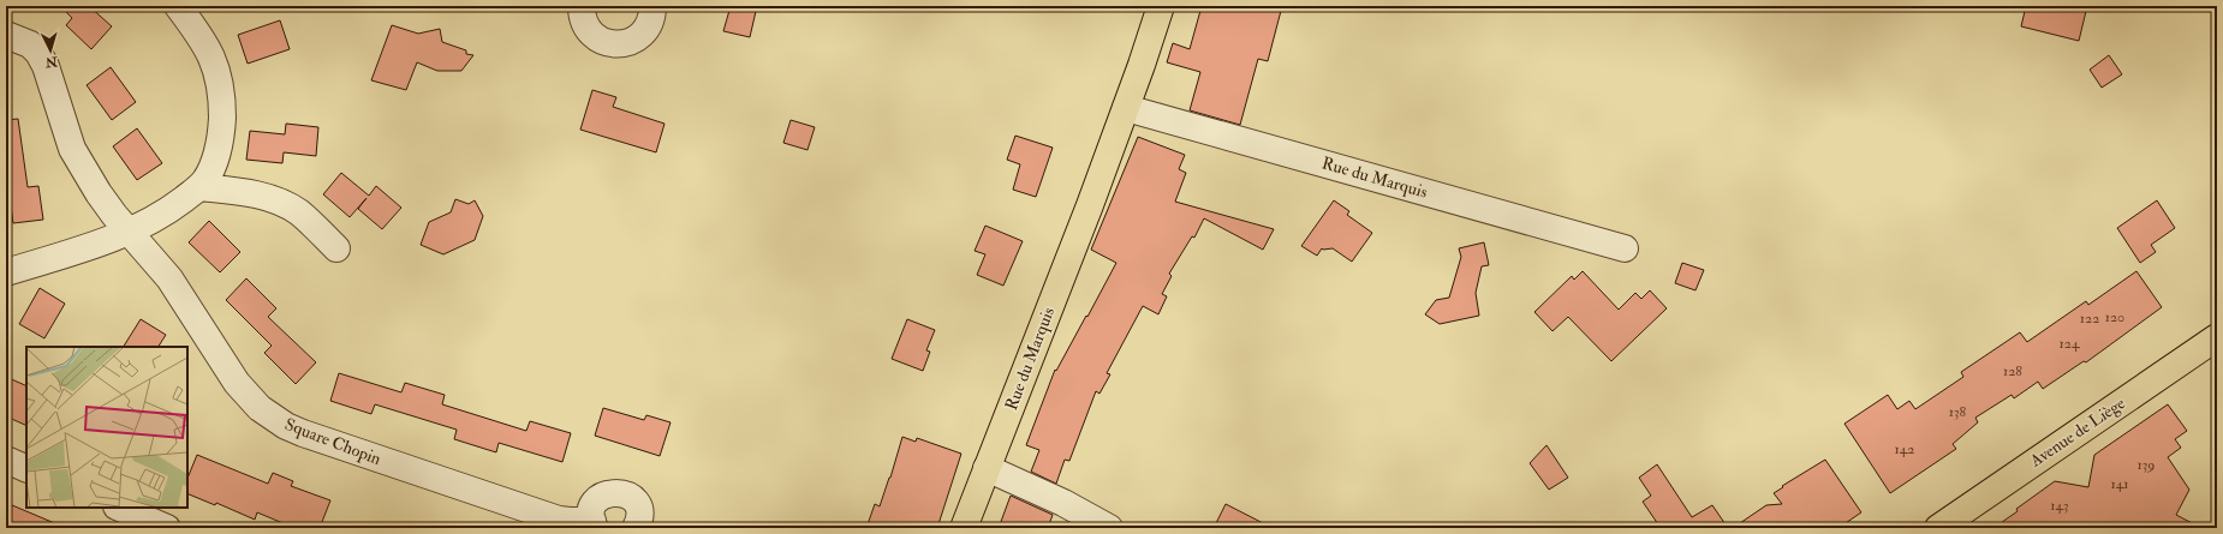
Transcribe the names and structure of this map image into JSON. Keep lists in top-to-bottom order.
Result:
{
  "streets": {
    "main road": ["Rue du Marquis", "Avenue de Liège"],
    "street": ["Square Chopin"]
  },
  "house_numbers": [
    "120",
    "122",
    "124",
    "128",
    "138",
    "142",
    "139",
    "141",
    "143"
  ],
  "north": "bottom"
}
